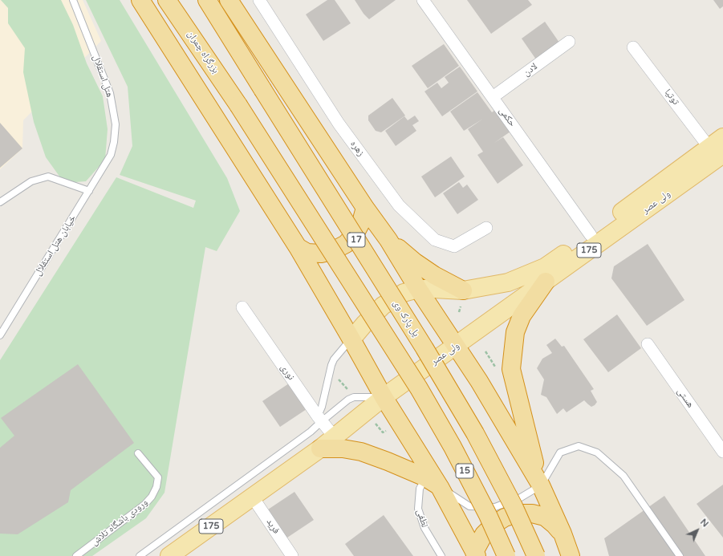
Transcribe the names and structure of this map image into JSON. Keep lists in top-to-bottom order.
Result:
{
  "streets": {
    "highway": [
      "بزرگراه چمران",
      "17",
      "پل پارک وی",
      "15"
    ],
    "main road": ["ولی عصر", "175"],
    "street": [
      "لادن",
      "توتیا",
      "حکمی",
      "زهره",
      "نوری",
      "هستی",
      "فرید"
    ],
    "lane": [
      "هتل استقلال",
      "خیابان هتل استقلال",
      "لطفی",
      "ورودی باشگاه تلاش"
    ]
  },
  "crossings": [
    ["لادن", "حکمی"],
    ["هتل استقلال", "خیابان هتل استقلال"],
    ["توتیا", "ولی عصر"],
    ["حکمی", "ولی عصر"],
    ["ولی عصر", "نوری"],
    ["ولی عصر", "فرید"]
  ],
  "north": "top right"
}
